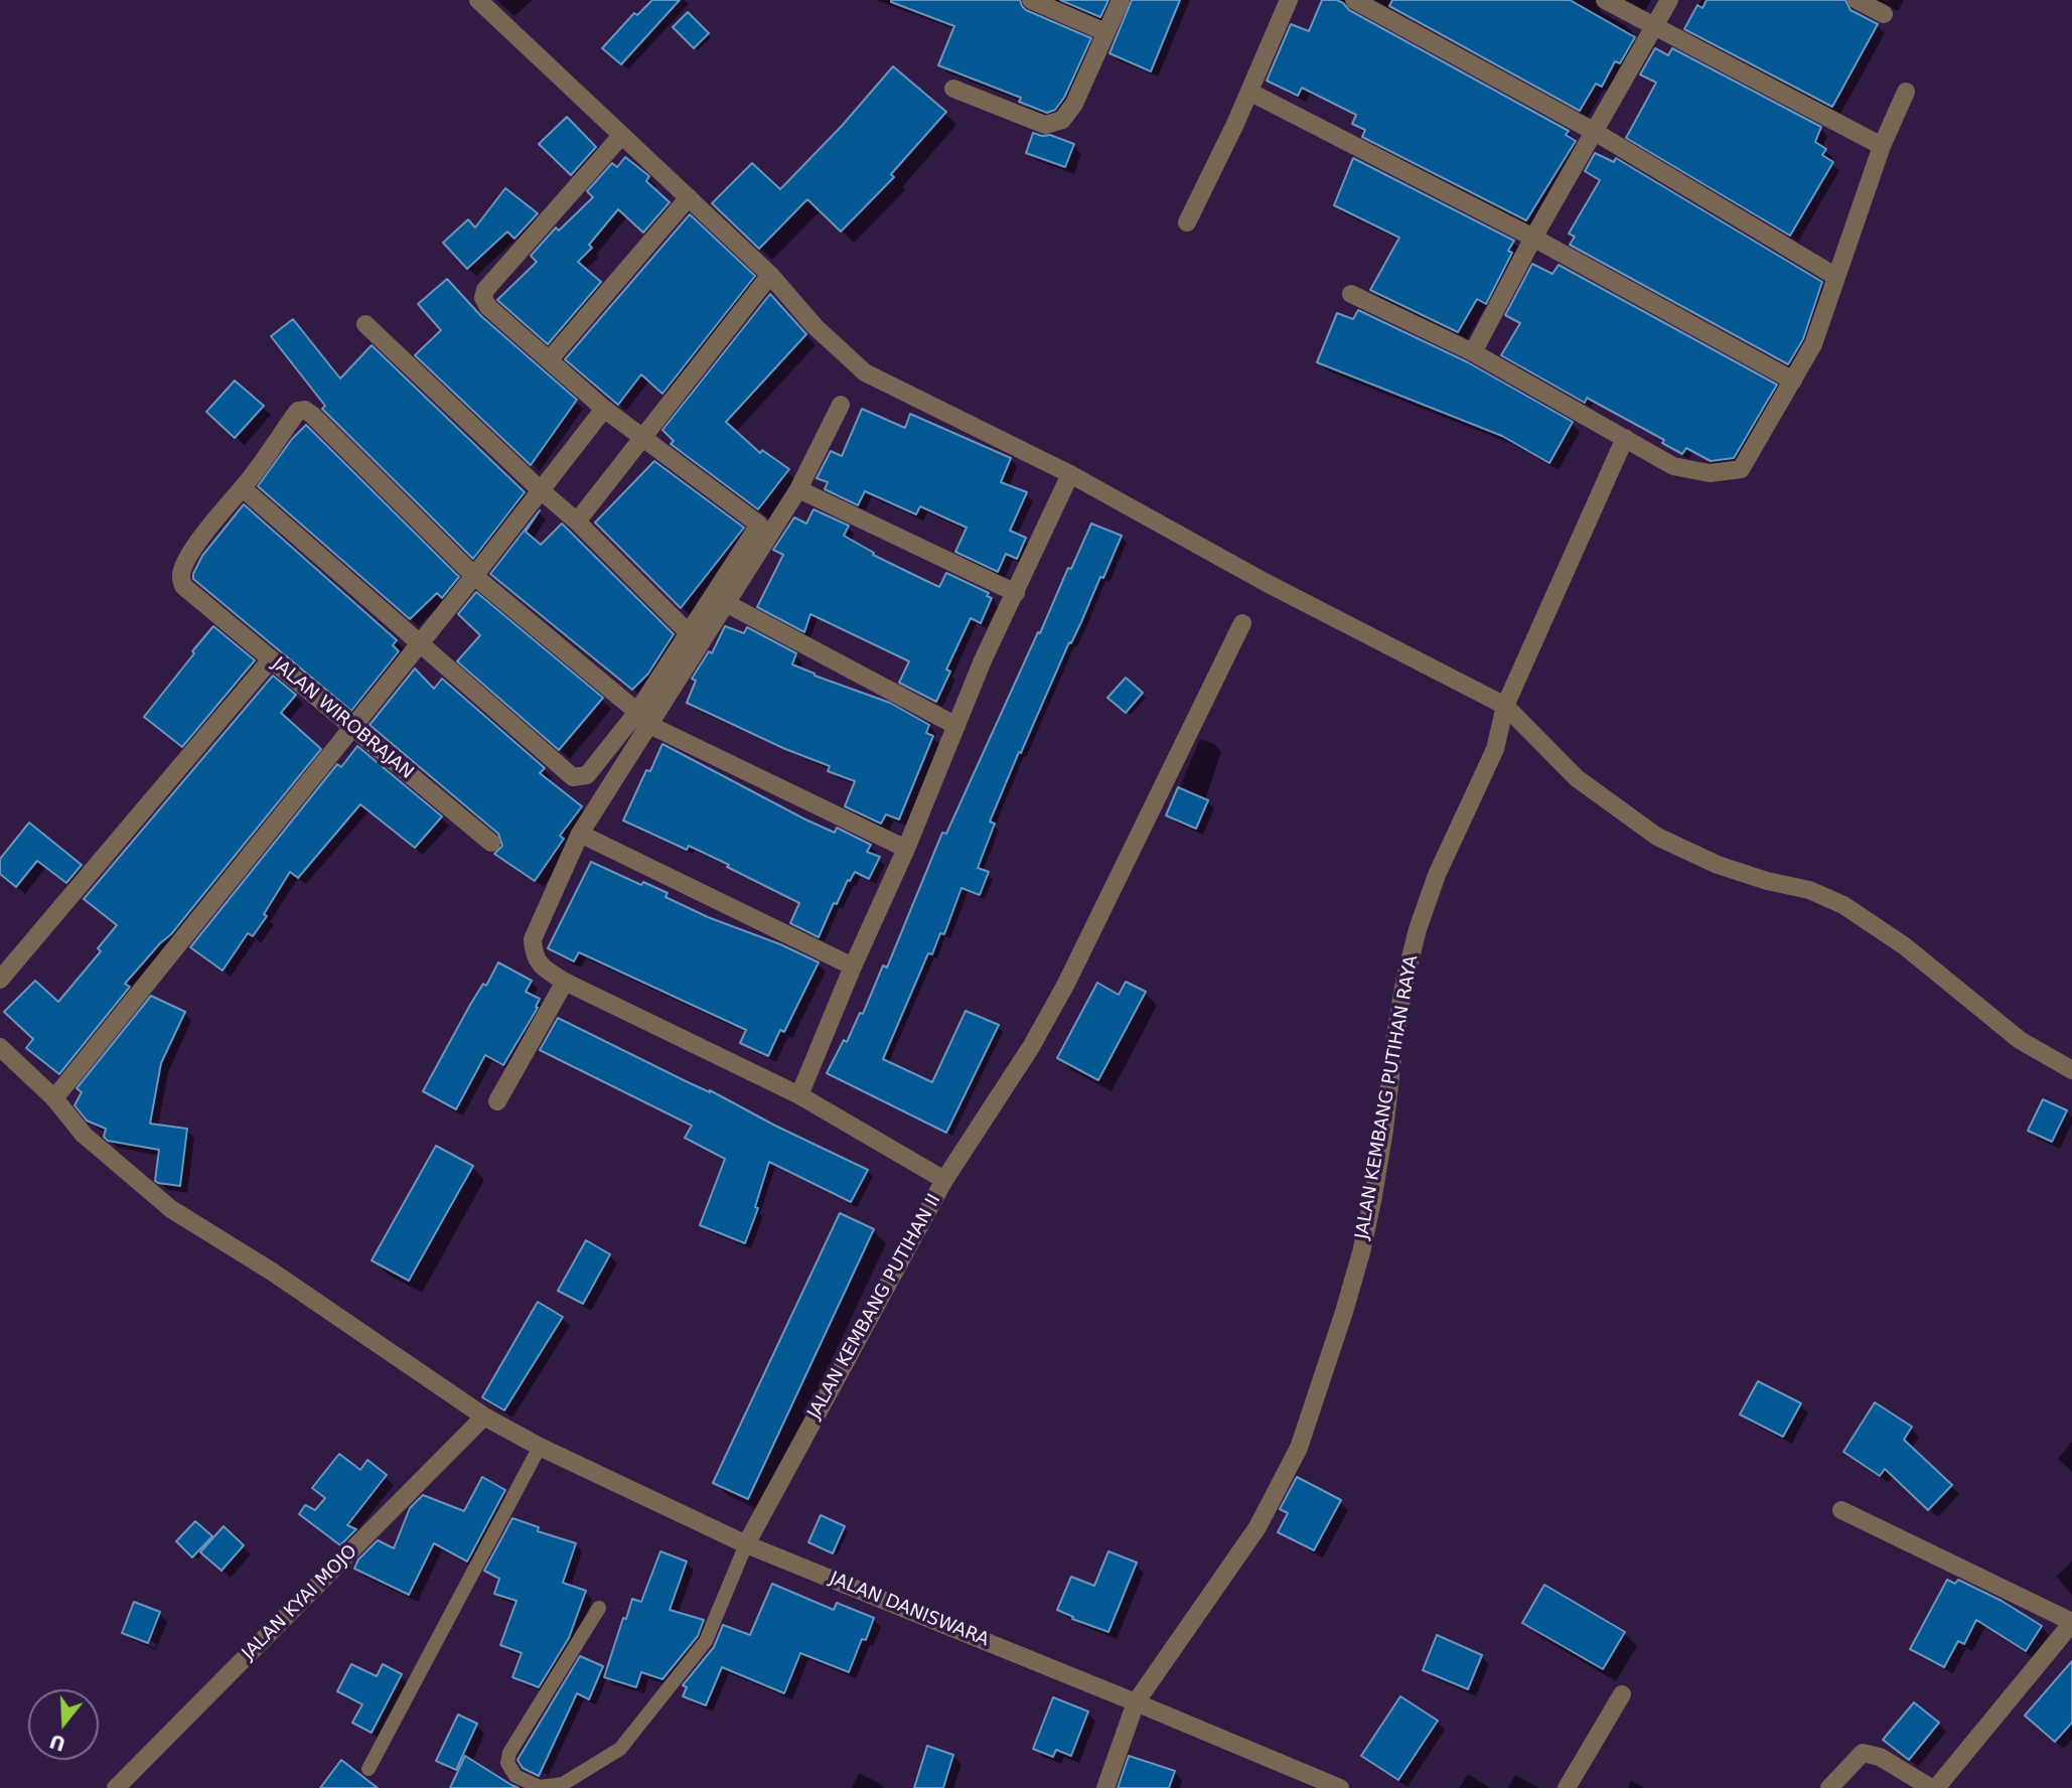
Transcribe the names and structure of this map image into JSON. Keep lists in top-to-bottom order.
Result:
{
  "streets": {
    "street": [
      "JALAN WIROBRAJAN",
      "JALAN KEMBANG PUTIHAN RAYA",
      "JALAN KEMBANG PUTIHAN II",
      "JALAN KYAI MOJO",
      "JALAN DANISWARA"
    ]
  },
  "crossings": [
    ["JALAN KEMBANG PUTIHAN RAYA", "JALAN DANISWARA"],
    ["JALAN KEMBANG PUTIHAN II", "JALAN DANISWARA"],
    ["JALAN KYAI MOJO", "JALAN DANISWARA"]
  ],
  "north": "bottom"
}
